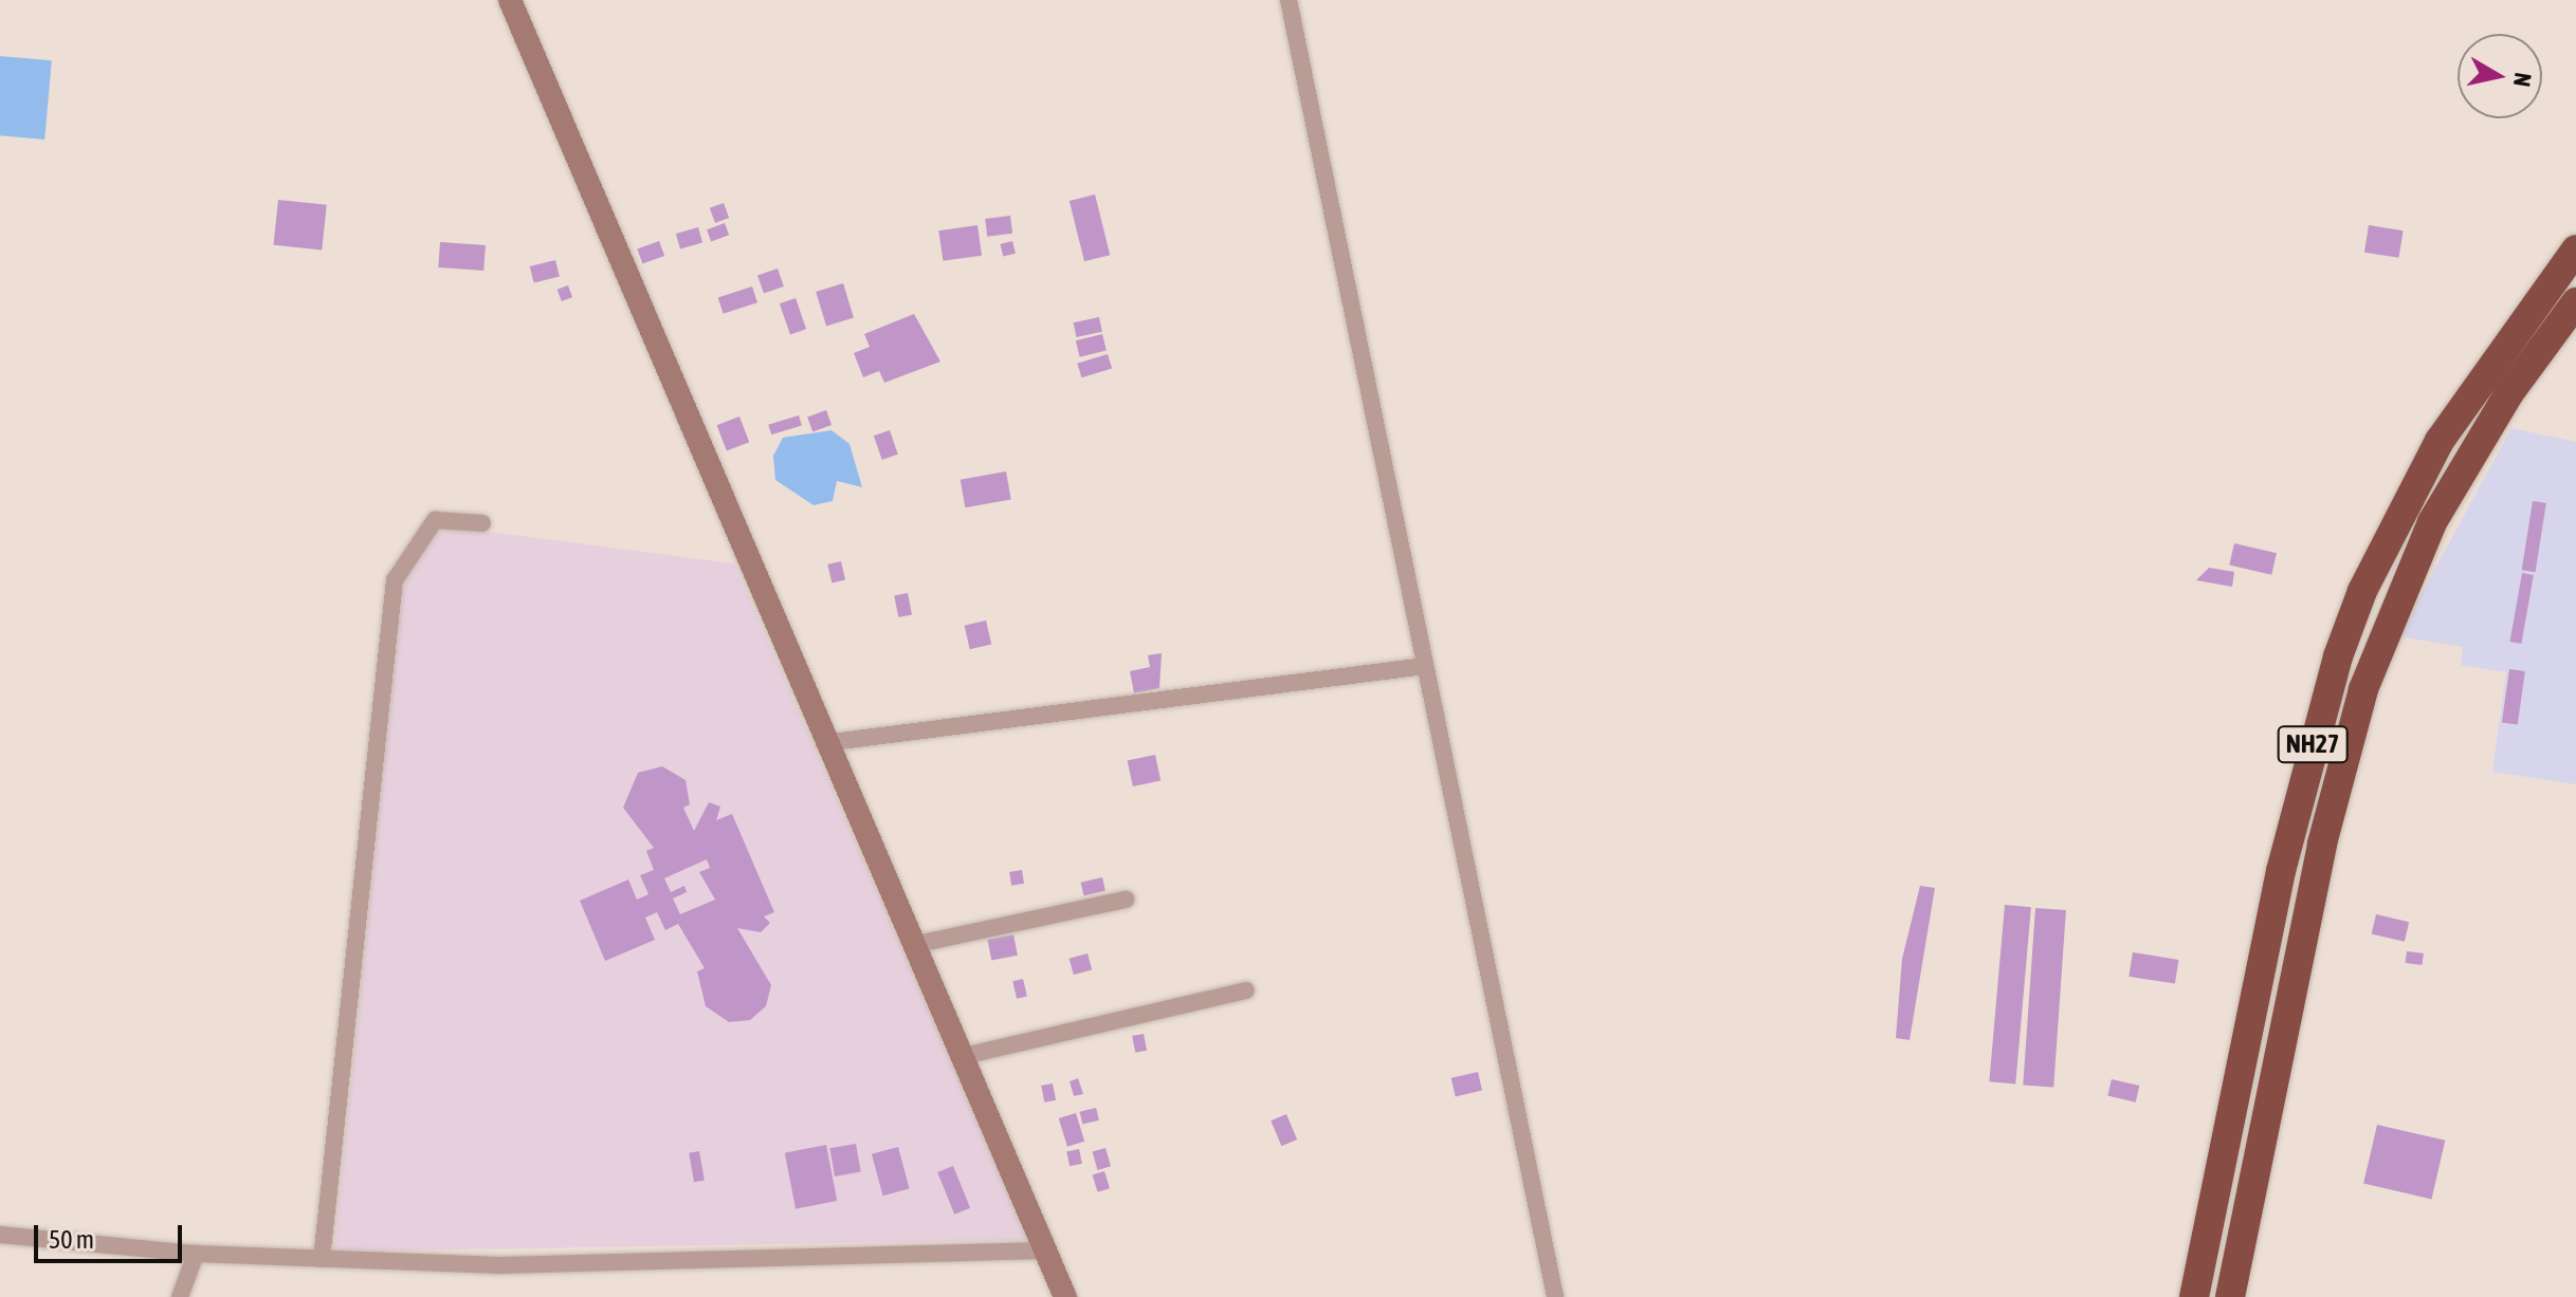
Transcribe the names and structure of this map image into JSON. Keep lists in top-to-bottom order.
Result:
{
  "streets": {
    "highway": ["NH27"]
  },
  "scale_bar": "50 m",
  "north": "right"
}
